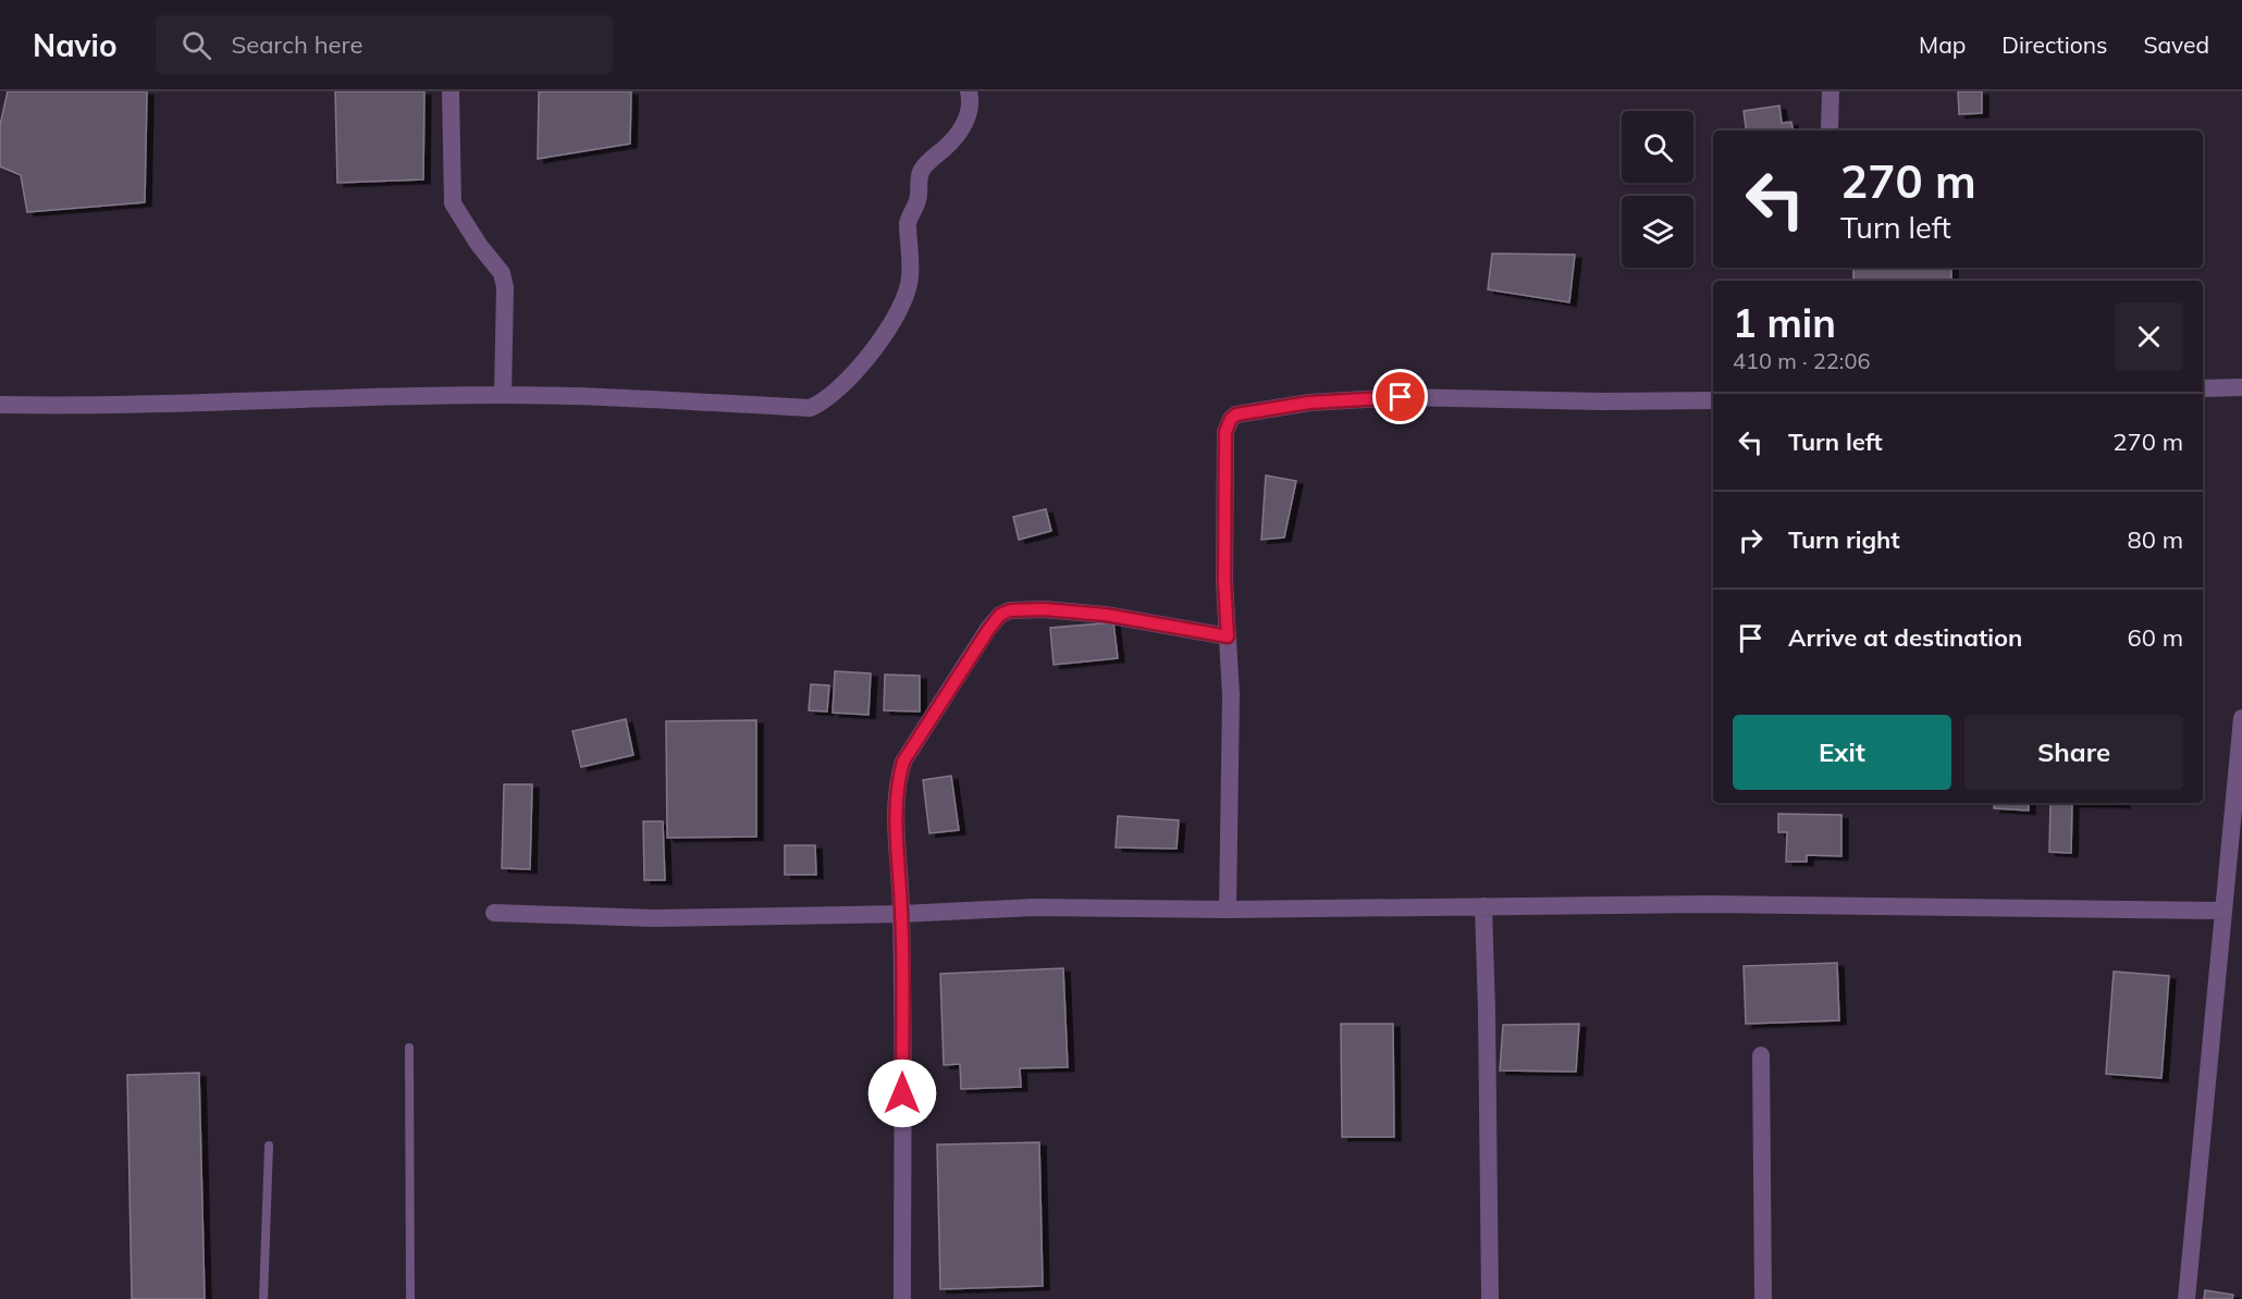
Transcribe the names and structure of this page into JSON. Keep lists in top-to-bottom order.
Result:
{
  "page": {
    "header": "Navio",
    "search": "Search here",
    "nav": ["Map", "Directions", "Saved"],
    "turn": ["270 m", "Turn left"],
    "heading": ["1 min", "410 m · 22:06"],
    "list": [
      {
        "name": "Turn left",
        "value": "270 m"
      },
      {
        "name": "Turn right",
        "value": "80 m"
      },
      {
        "name": "Arrive at destination",
        "value": "60 m"
      }
    ],
    "buttons": ["Exit", "Share"]
  }
}
